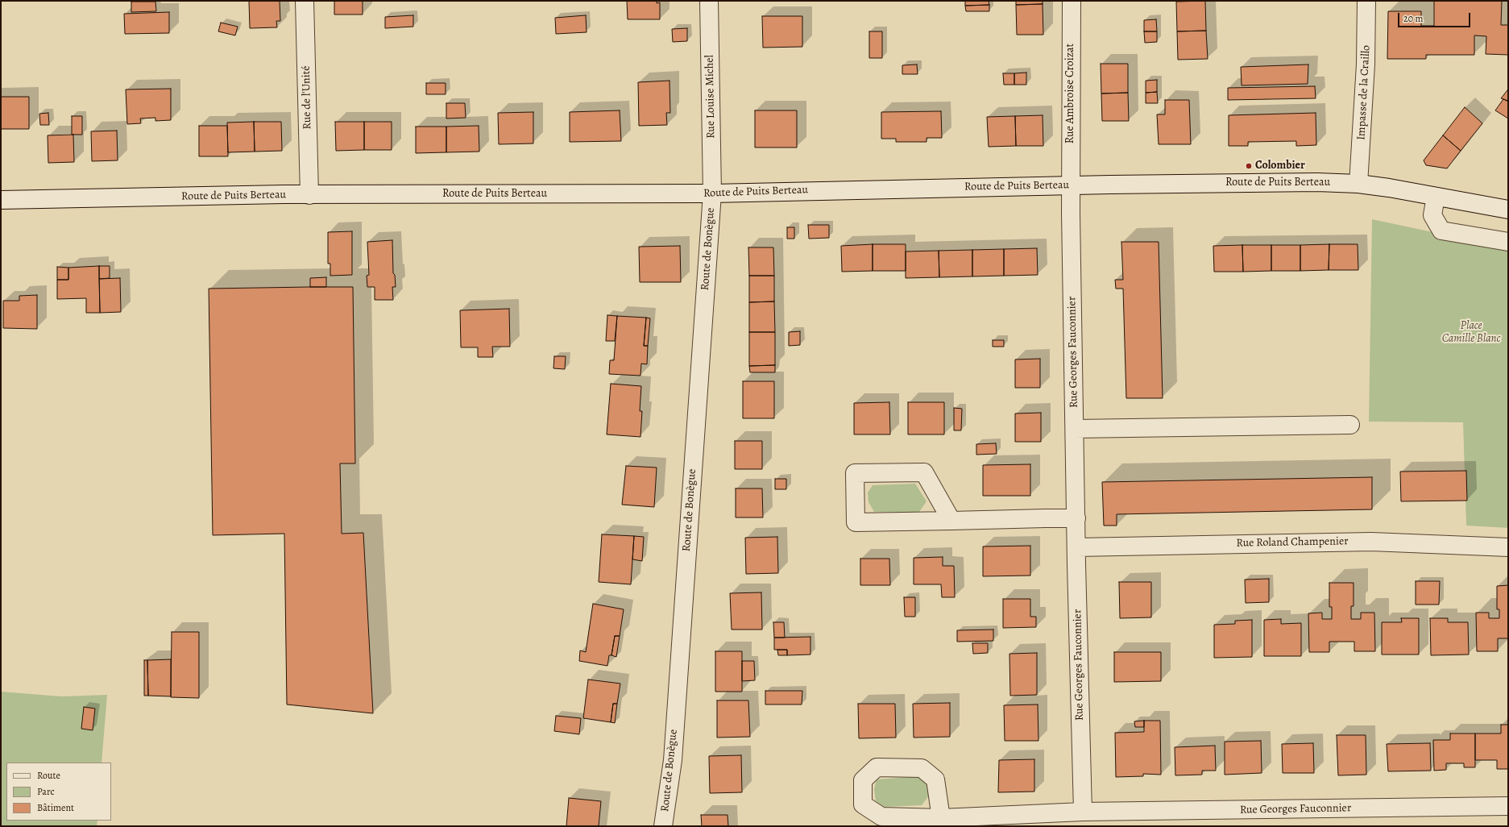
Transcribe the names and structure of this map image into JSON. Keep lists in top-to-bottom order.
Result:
{
  "streets": {
    "street": [
      "Impasse de la Craillo",
      "Rue Ambroise Croizat",
      "Rue Louise Michel",
      "Rue de l'Unité",
      "Route de Puits Berteau",
      "Route de Bonègue",
      "Rue Georges Fauconnier",
      "Rue Roland Champenier"
    ]
  },
  "crossings": [
    ["Impasse de la Craillo", "Route de Puits Berteau"],
    ["Rue Ambroise Croizat", "Route de Puits Berteau"],
    ["Rue Ambroise Croizat", "Rue Georges Fauconnier"],
    ["Rue Louise Michel", "Route de Puits Berteau"],
    ["Rue Louise Michel", "Route de Bonègue"],
    ["Rue de l'Unité", "Route de Puits Berteau"],
    ["Route de Puits Berteau", "Route de Bonègue"],
    ["Route de Puits Berteau", "Rue Georges Fauconnier"],
    ["Rue Georges Fauconnier", "Rue Roland Champenier"]
  ],
  "parks": ["Place Camille Blanc"],
  "places": ["Colombier"],
  "legend": ["Route", "Parc", "Bâtiment"],
  "scale_bar": "20 m"
}
